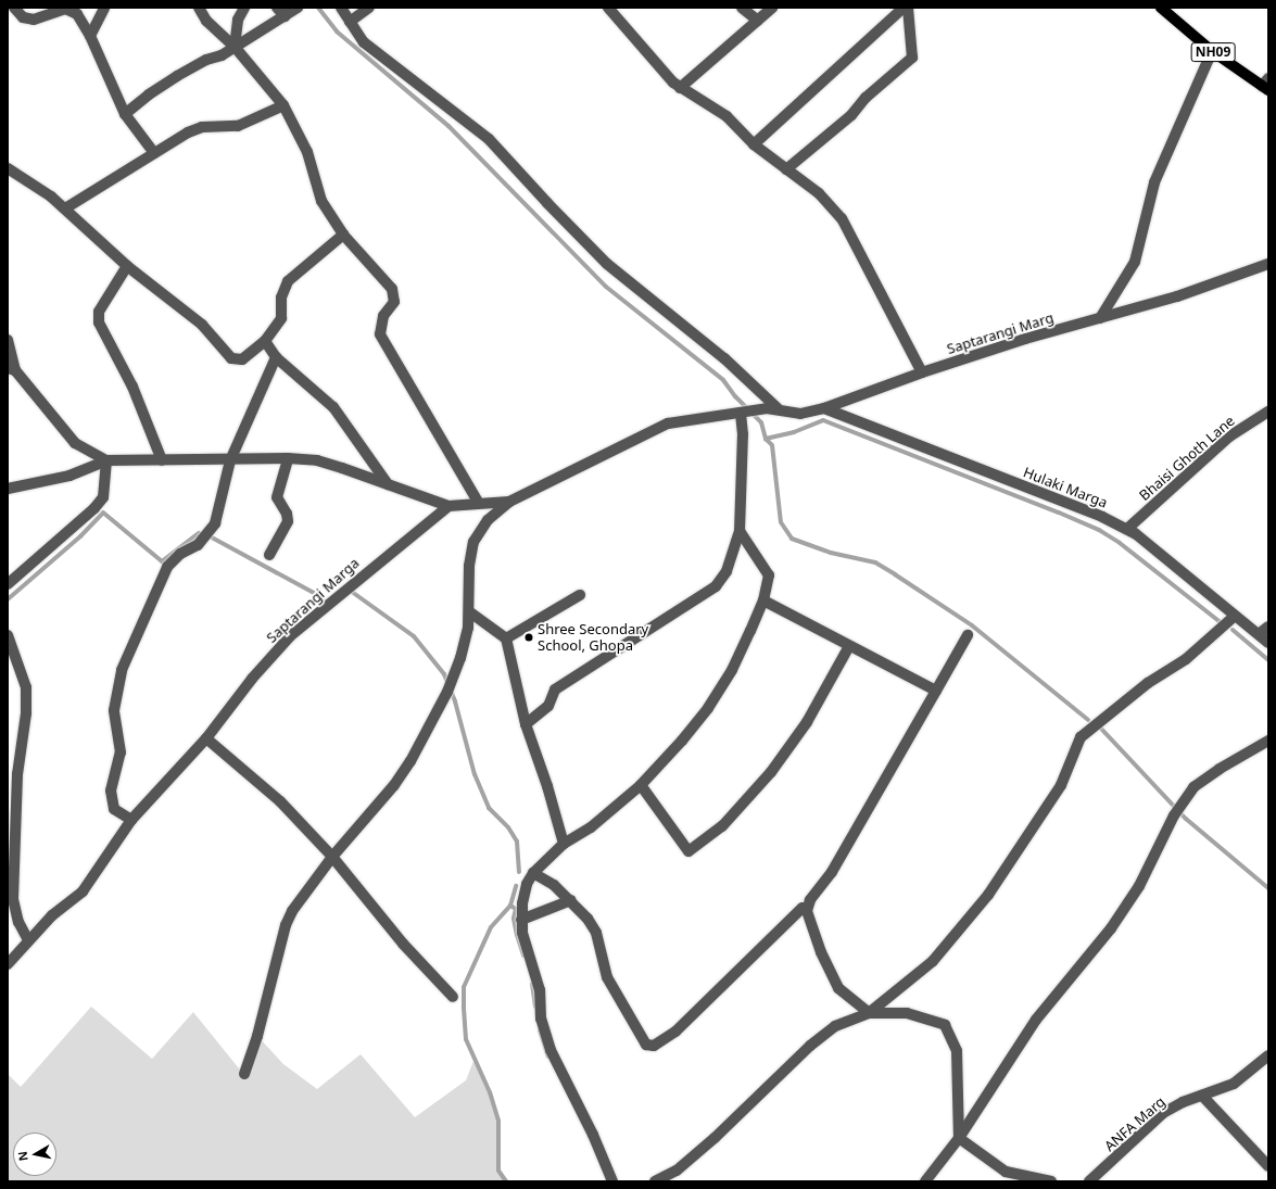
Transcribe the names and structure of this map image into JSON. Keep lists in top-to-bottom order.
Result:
{
  "streets": {
    "main road": ["NH09"],
    "street": [
      "Saptarangi Marg",
      "Bhaisi Ghoth Lane",
      "Hulaki Marga",
      "Saptarangi Marga",
      "ANFA Marg"
    ]
  },
  "crossings": [
    ["Saptarangi Marg", "Hulaki Marga"],
    ["Bhaisi Ghoth Lane", "Hulaki Marga"]
  ],
  "places": ["Shree Secondary School, Ghopa"],
  "north": "left"
}
